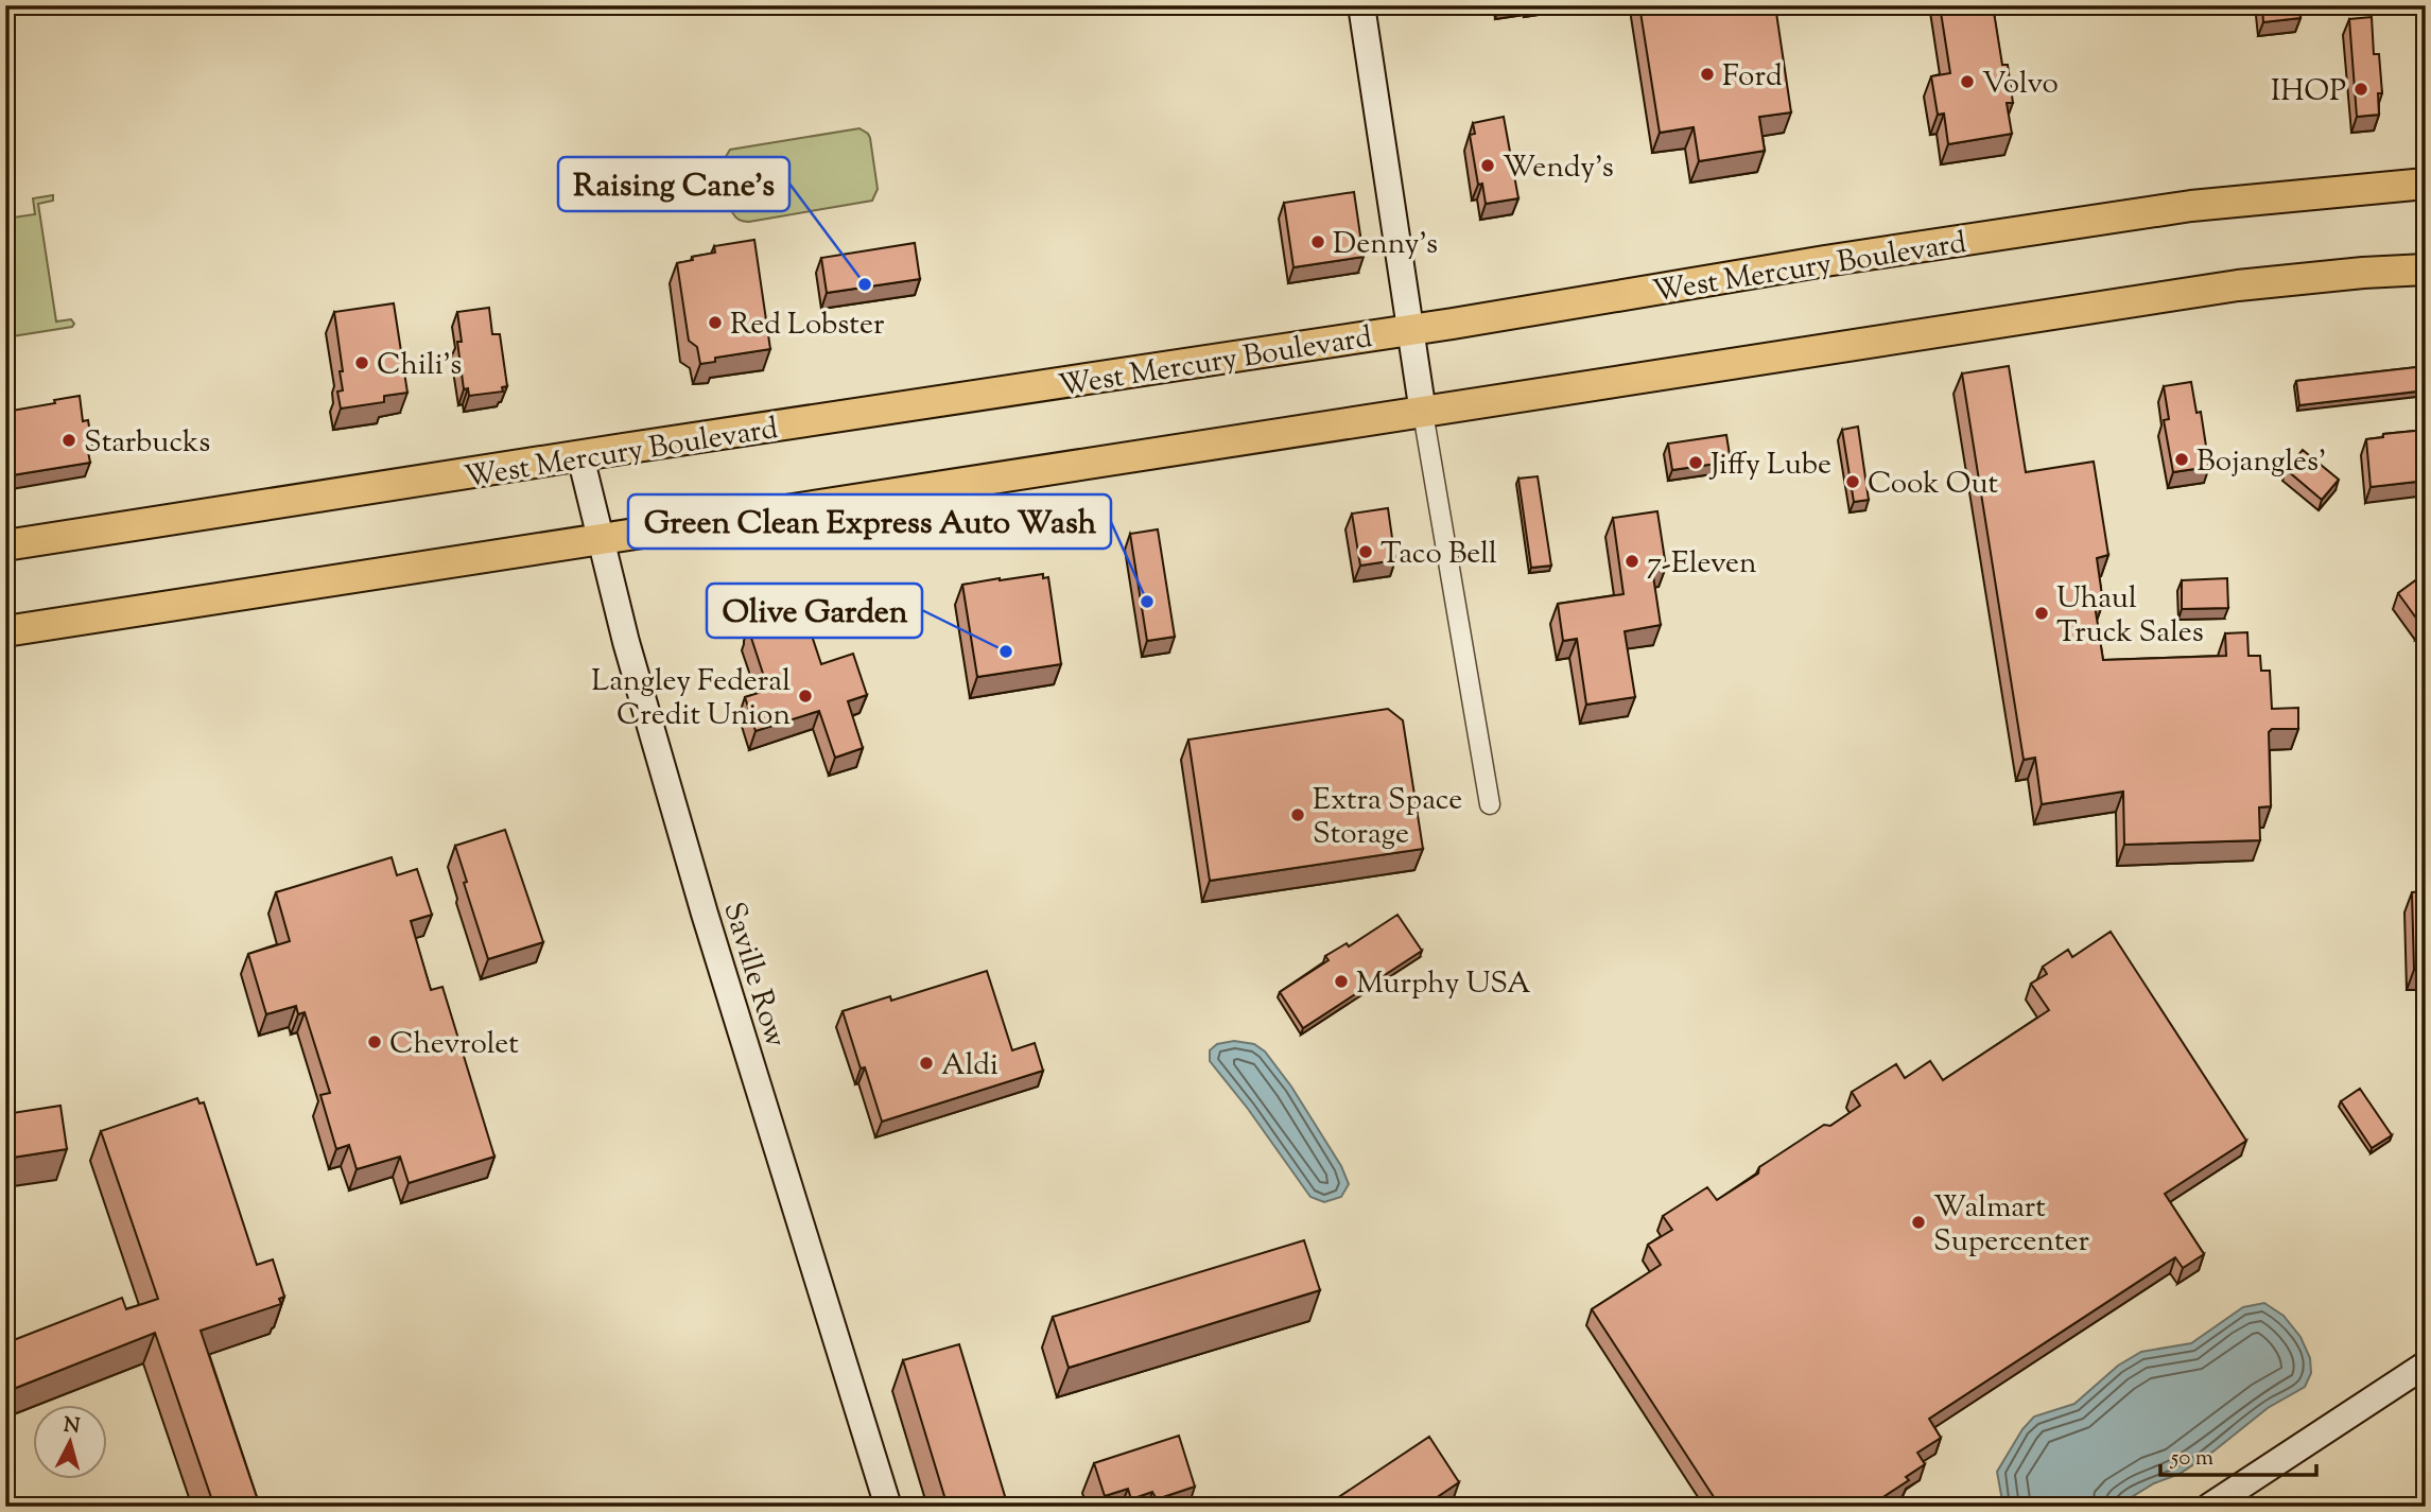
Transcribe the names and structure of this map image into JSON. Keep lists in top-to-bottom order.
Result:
{
  "streets": {
    "main road": ["West Mercury Boulevard"],
    "street": ["Saville Row"]
  },
  "crossings": [
    ["West Mercury Boulevard", "Saville Row"]
  ],
  "places": [
    "Ford",
    "Volvo",
    "IHOP",
    "Wendy's",
    "Denny's",
    "Raising Cane's",
    "Red Lobster",
    "Chili's",
    "Starbucks",
    "Bojangles'",
    "Jiffy Lube",
    "Cook Out",
    "Taco Bell",
    "7-Eleven",
    "Green Clean Express Auto Wash",
    "Uhaul Truck Sales",
    "Olive Garden",
    "Langley Federal Credit Union",
    "Extra Space Storage",
    "Murphy USA",
    "Chevrolet",
    "Aldi",
    "Walmart Supercenter"
  ],
  "scale_bar": "50 m",
  "north": "top"
}
